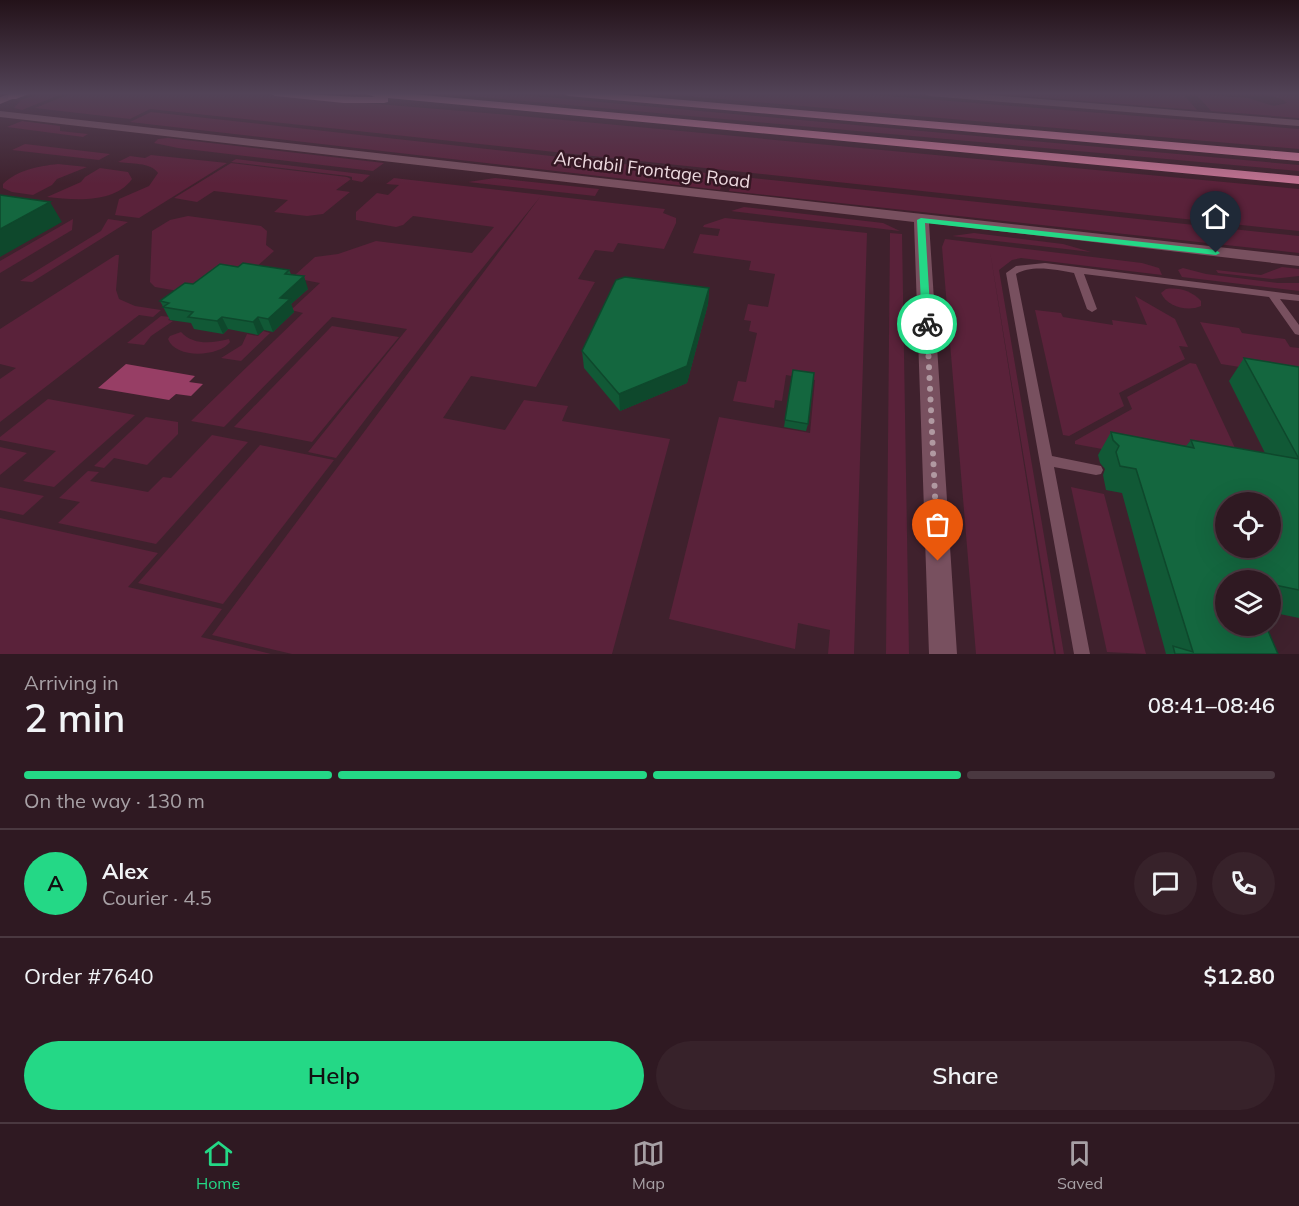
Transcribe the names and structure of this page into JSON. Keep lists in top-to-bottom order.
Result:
{
  "streets": {
    "street": ["Archabil Frontage Road"]
  },
  "page": {
    "heading": ["2 min", "Arriving in", "08:41–08:46"],
    "panel": [
      "Alex",
      "Courier · 4.5",
      "Order #7640",
      "$12.80"
    ],
    "bar": "On the way · 130 m",
    "round": "A",
    "buttons": ["Help", "Share"],
    "tabs": ["Home", "Map", "Saved"]
  }
}
